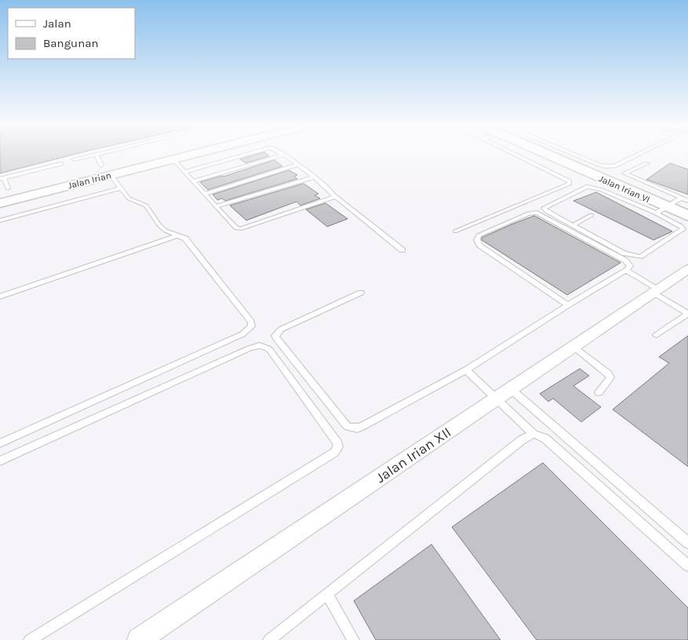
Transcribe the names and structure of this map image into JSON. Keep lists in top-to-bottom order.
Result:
{
  "streets": {
    "street": ["Jalan Irian", "Jalan Irian VI", "Jalan Irian XII"]
  },
  "legend": ["Jalan", "Bangunan"]
}
